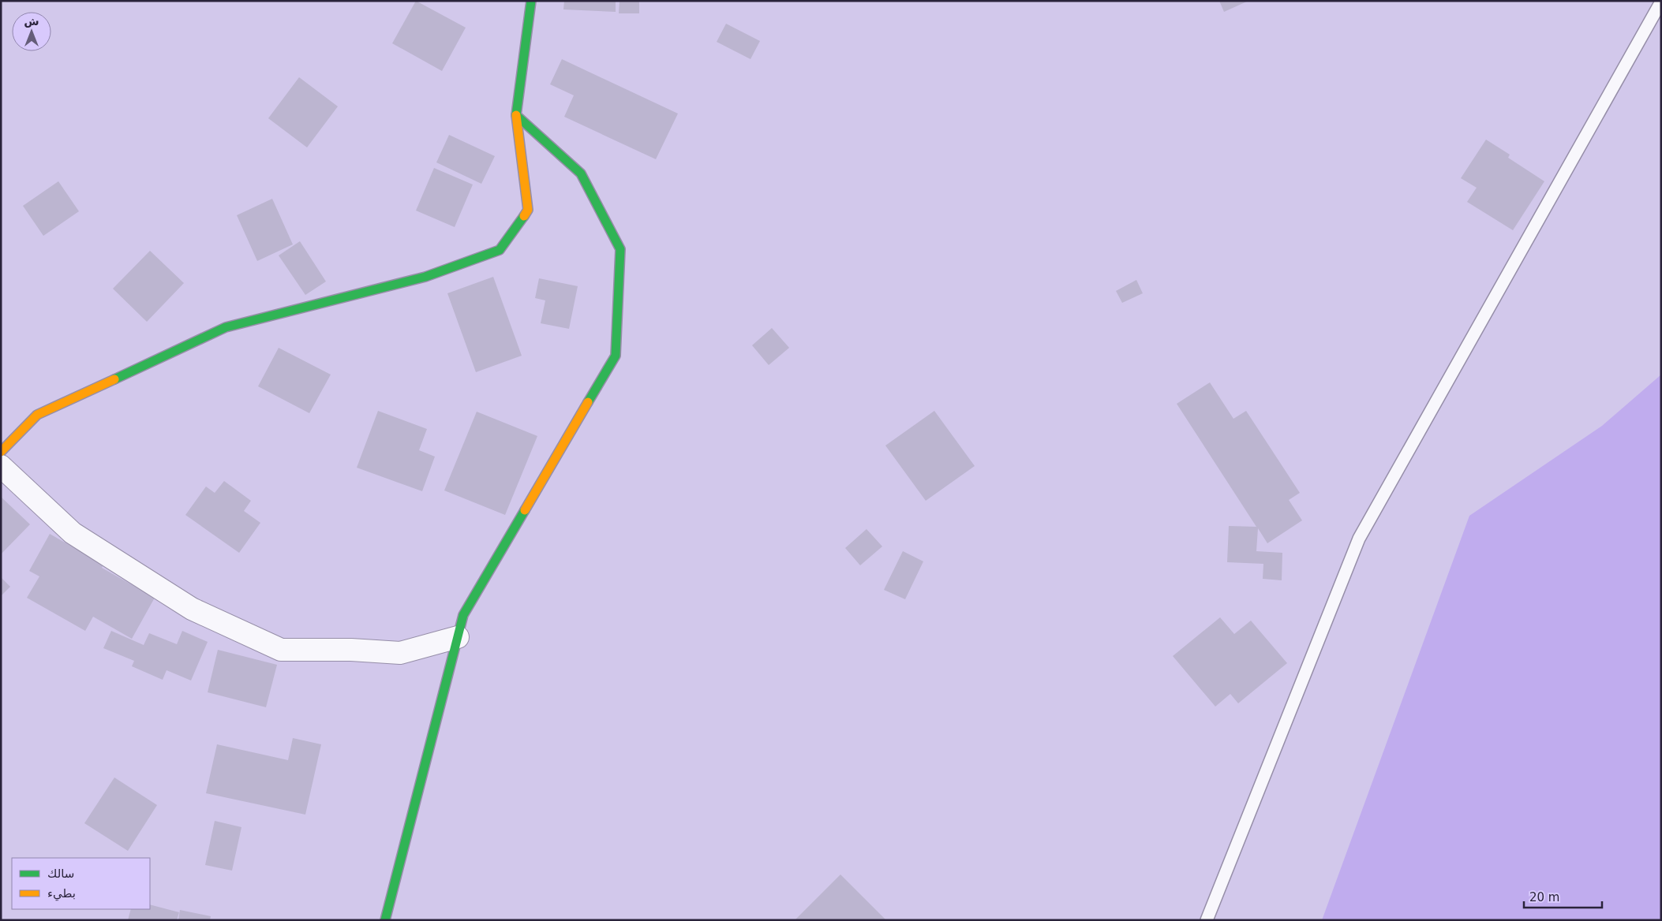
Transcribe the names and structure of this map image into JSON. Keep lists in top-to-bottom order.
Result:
{
  "legend": ["سالك", "بطيء"],
  "scale_bar": "20 m",
  "north": "top"
}
